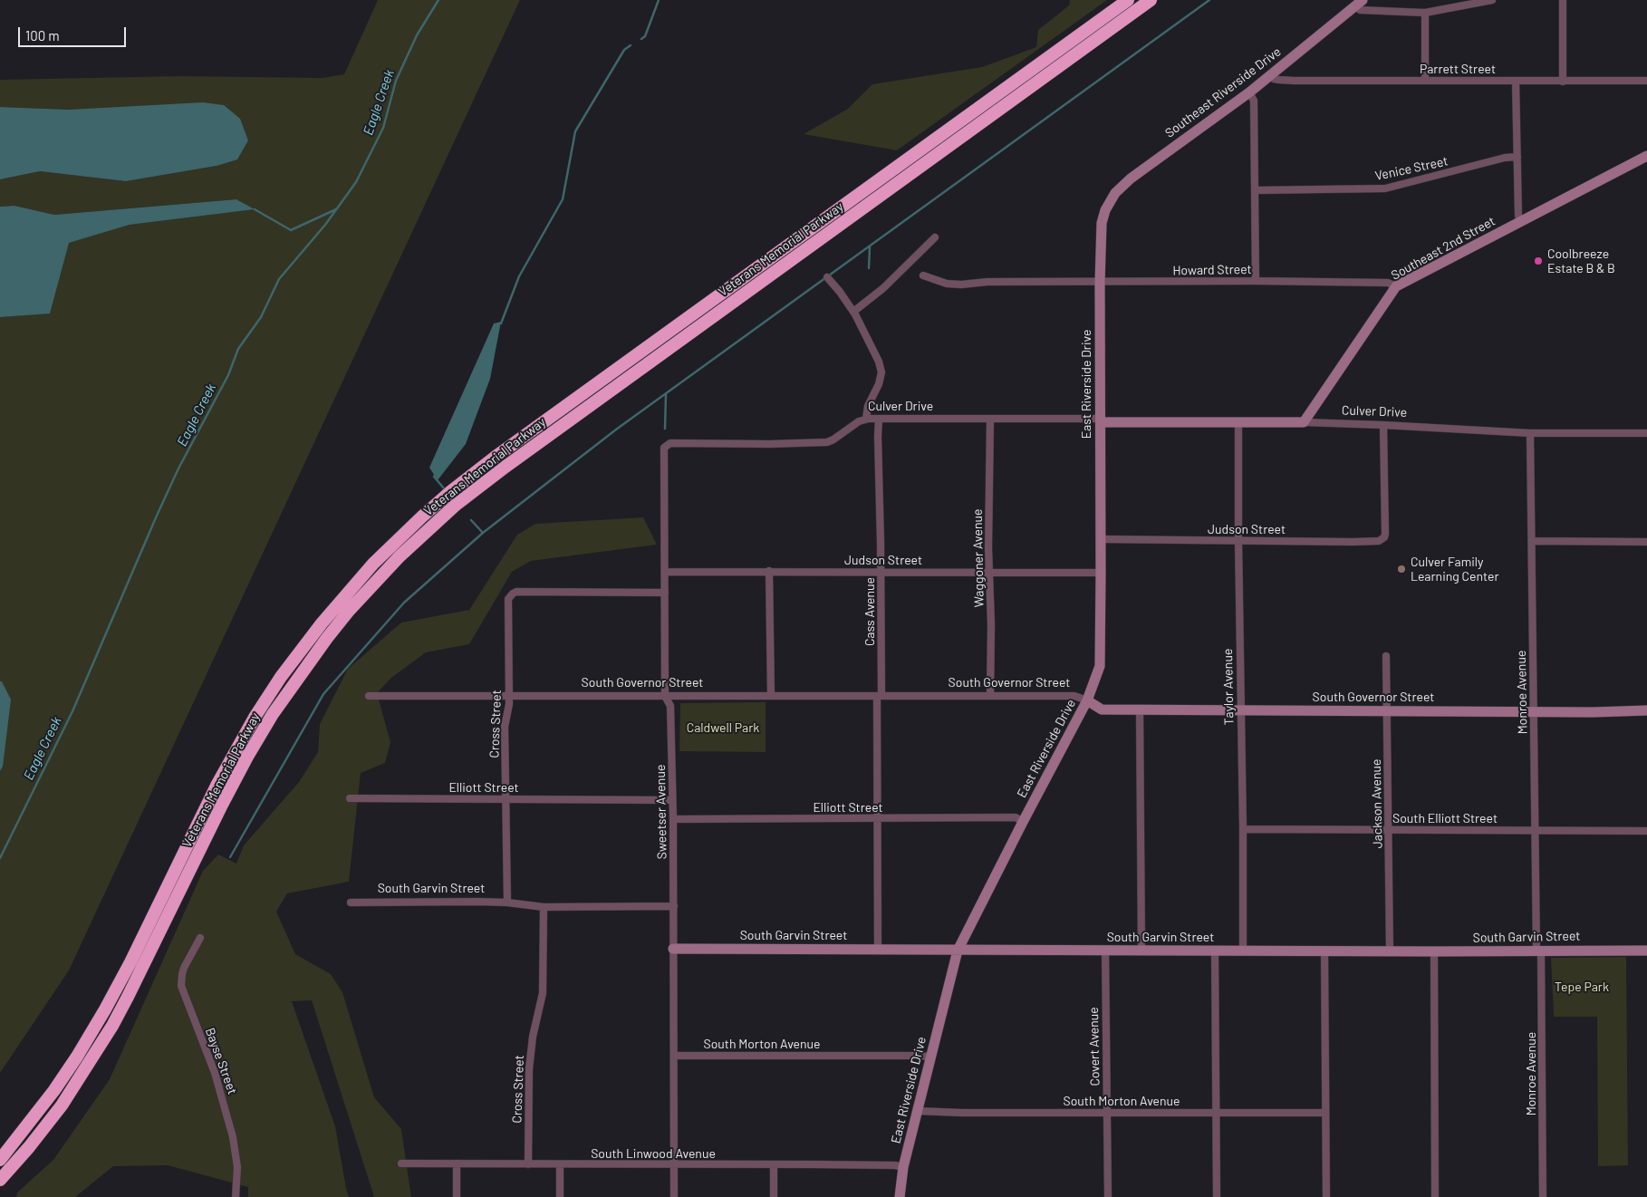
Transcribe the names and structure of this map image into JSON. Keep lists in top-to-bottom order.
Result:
{
  "streets": {
    "highway": ["Veterans Memorial Parkway"],
    "street": [
      "Parrett Street",
      "Southeast Riverside Drive",
      "Venice Street",
      "Southeast 2nd Street",
      "Howard Street",
      "East Riverside Drive",
      "Culver Drive",
      "Judson Street",
      "Waggoner Avenue",
      "Cass Avenue",
      "South Governor Street",
      "Taylor Avenue",
      "Monroe Avenue",
      "Cross Street",
      "Elliott Street",
      "Jackson Avenue",
      "Sweetser Avenue",
      "South Elliott Street",
      "South Garvin Street",
      "South Morton Avenue",
      "Covert Avenue",
      "Bayse Street",
      "South Linwood Avenue"
    ]
  },
  "crossings": [
    ["Parrett Street", "Southeast Riverside Drive"],
    ["Southeast Riverside Drive", "East Riverside Drive"],
    ["Southeast 2nd Street", "Howard Street"],
    ["Southeast 2nd Street", "Culver Drive"],
    ["Howard Street", "East Riverside Drive"],
    ["East Riverside Drive", "Culver Drive"],
    ["East Riverside Drive", "Judson Street"],
    ["East Riverside Drive", "South Governor Street"],
    ["East Riverside Drive", "Elliott Street"],
    ["East Riverside Drive", "South Garvin Street"],
    ["East Riverside Drive", "South Morton Avenue"],
    ["East Riverside Drive", "South Linwood Avenue"],
    ["Culver Drive", "Judson Street"],
    ["Culver Drive", "Waggoner Avenue"],
    ["Culver Drive", "Cass Avenue"],
    ["Culver Drive", "Taylor Avenue"],
    ["Culver Drive", "Monroe Avenue"],
    ["Culver Drive", "Sweetser Avenue"],
    ["Judson Street", "Waggoner Avenue"],
    ["Judson Street", "Cass Avenue"],
    ["Judson Street", "Taylor Avenue"],
    ["Judson Street", "Sweetser Avenue"],
    ["Waggoner Avenue", "South Governor Street"],
    ["Cass Avenue", "South Governor Street"],
    ["Cass Avenue", "Elliott Street"],
    ["Cass Avenue", "South Garvin Street"],
    ["South Governor Street", "Taylor Avenue"],
    ["South Governor Street", "Monroe Avenue"],
    ["South Governor Street", "Cross Street"],
    ["South Governor Street", "Jackson Avenue"],
    ["South Governor Street", "Sweetser Avenue"],
    ["Taylor Avenue", "South Elliott Street"],
    ["Taylor Avenue", "South Garvin Street"],
    ["Monroe Avenue", "South Elliott Street"],
    ["Monroe Avenue", "South Garvin Street"],
    ["Cross Street", "Elliott Street"],
    ["Cross Street", "Sweetser Avenue"],
    ["Cross Street", "South Garvin Street"],
    ["Cross Street", "South Linwood Avenue"],
    ["Elliott Street", "Sweetser Avenue"],
    ["Jackson Avenue", "South Elliott Street"],
    ["Jackson Avenue", "South Garvin Street"],
    ["Sweetser Avenue", "South Garvin Street"],
    ["Sweetser Avenue", "South Morton Avenue"],
    ["Sweetser Avenue", "South Linwood Avenue"],
    ["South Garvin Street", "Covert Avenue"],
    ["South Morton Avenue", "Covert Avenue"]
  ],
  "water": ["Eagle Creek"],
  "parks": ["Caldwell Park", "Tepe Park"],
  "places": ["Coolbreeze Estate B & B", "Culver Family Learning Center"],
  "scale_bar": "100 m"
}
